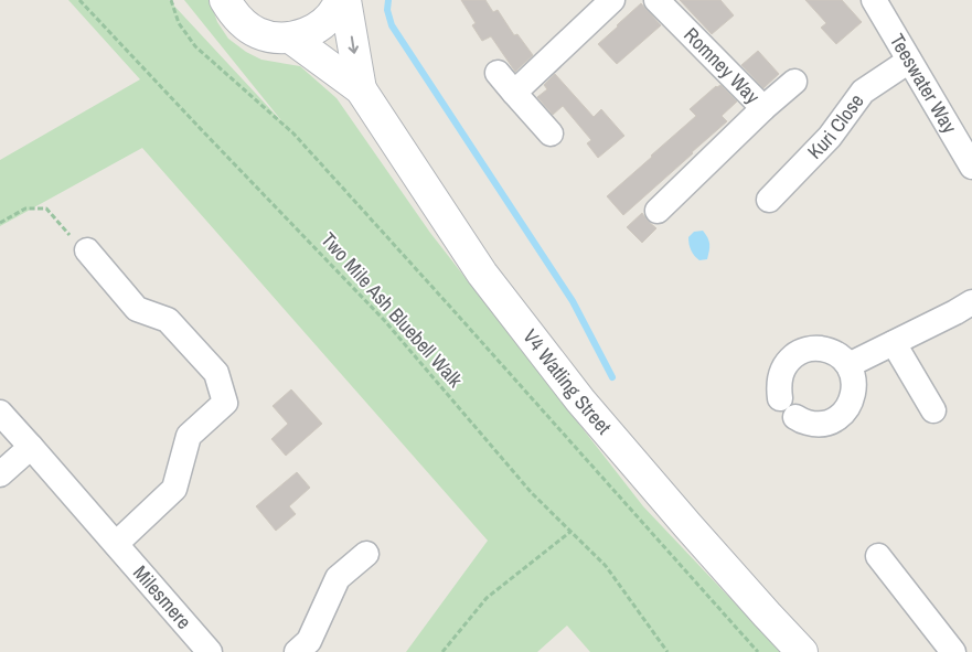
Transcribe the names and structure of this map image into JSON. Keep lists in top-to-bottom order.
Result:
{
  "streets": {
    "street": [
      "Romney Way",
      "Teeswater Way",
      "Kuri Close",
      "V4 Watling Street",
      "Milesmere"
    ],
    "path": ["Two Mile Ash Bluebell Walk"]
  },
  "crossings": [
    ["Teeswater Way", "Kuri Close"]
  ]
}
